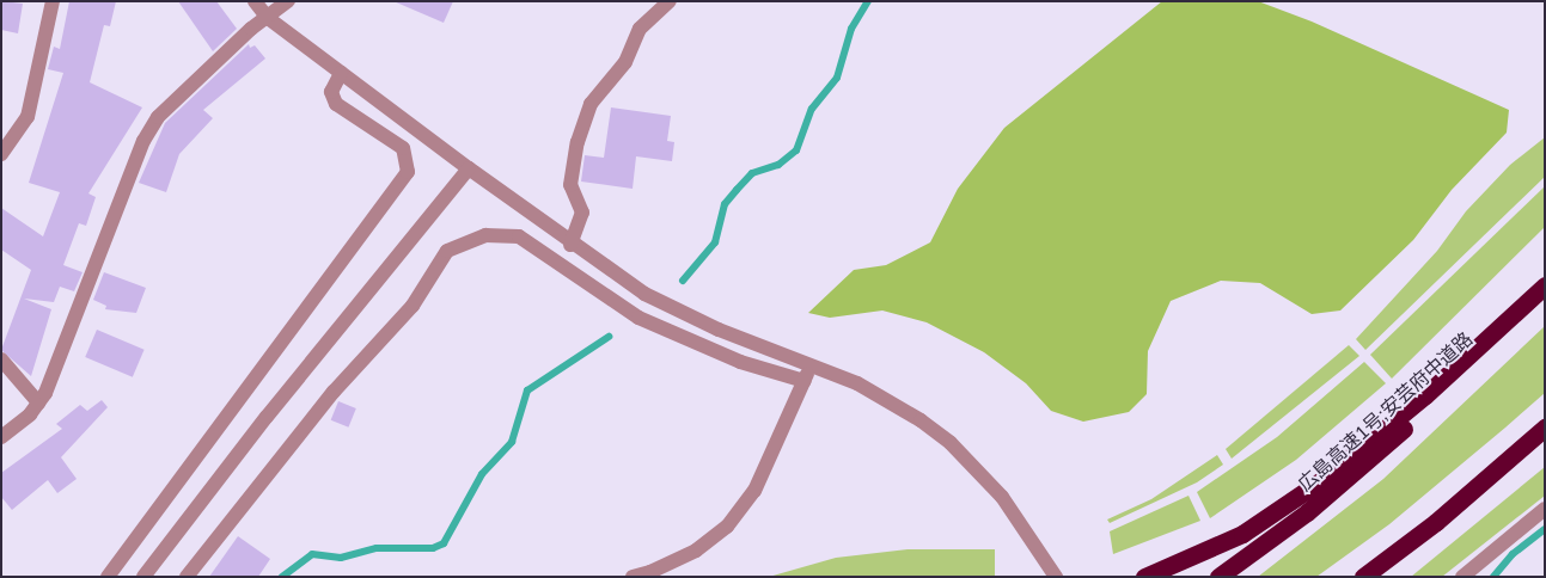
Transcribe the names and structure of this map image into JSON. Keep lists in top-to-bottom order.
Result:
{
  "streets": {
    "highway": ["広島高速1号;安芸府中道路"]
  }
}
